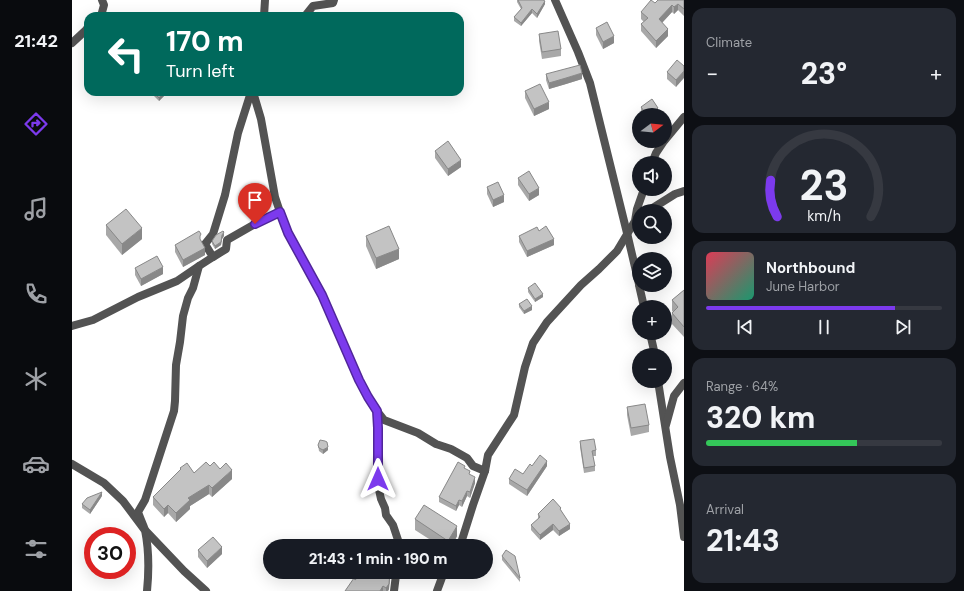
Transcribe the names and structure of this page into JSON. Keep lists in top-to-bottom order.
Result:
{
  "north": "right",
  "page": {
    "tabs": "21:42",
    "tile": [
      "Climate",
      ["Range · 64%", "320 km"],
      ["Arrival", "21:43"]
    ],
    "turn": ["170 m", "Turn left"],
    "heat": ["−", "23°", "+"],
    "map_buttons": ["+", "−"],
    "song": ["Northbound", "June Harbor"],
    "limit": "30",
    "trip": "21:43 · 1 min · 190 m",
    "gauge": ["23", "km/h"]
  }
}
